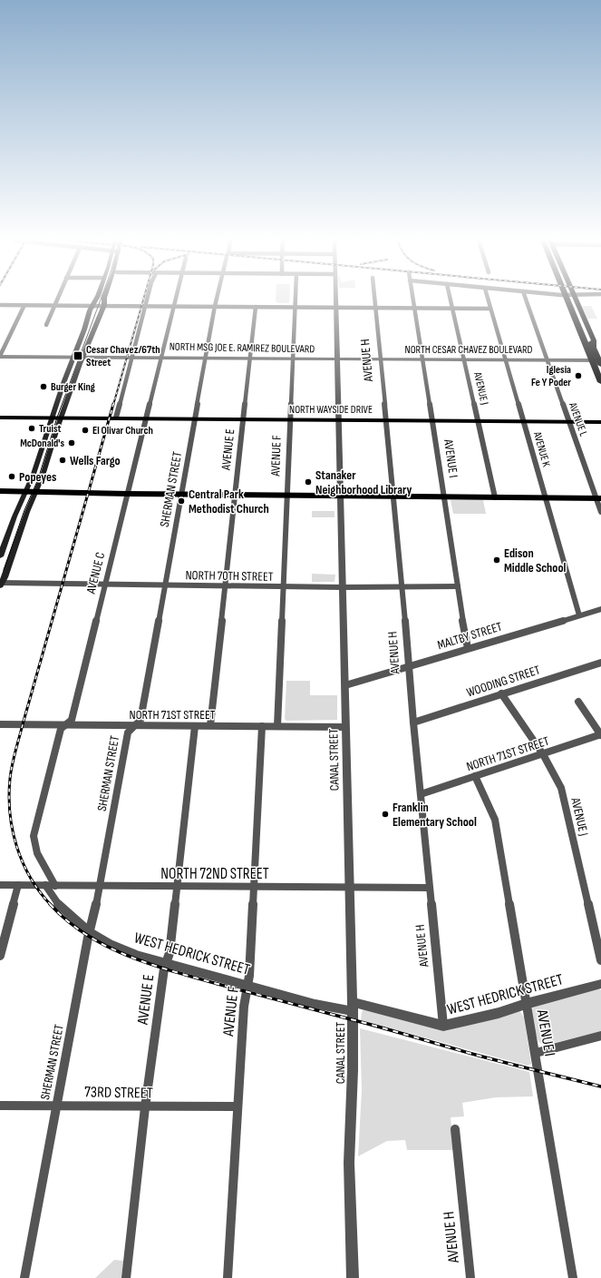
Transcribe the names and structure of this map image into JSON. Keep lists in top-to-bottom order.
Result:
{
  "streets": {
    "main road": ["NORTH WAYSIDE DRIVE"],
    "street": [
      "NORTH MSG JOE E. RAMIREZ BOULEVARD",
      "NORTH CESAR CHAVEZ BOULEVARD",
      "AVENUE H",
      "AVENUE J",
      "AVENUE L",
      "AVENUE E",
      "AVENUE K",
      "AVENUE F",
      "AVENUE I",
      "SHERMAN STREET",
      "AVENUE C",
      "NORTH 70TH STREET",
      "MALTBY STREET",
      "WOODING STREET",
      "NORTH 71ST STREET",
      "CANAL STREET",
      "NORTH 72ND STREET",
      "WEST HEDRICK STREET",
      "73RD STREET"
    ]
  },
  "crossings": [
    ["NORTH MSG JOE E. RAMIREZ BOULEVARD", "NORTH CESAR CHAVEZ BOULEVARD"],
    ["NORTH MSG JOE E. RAMIREZ BOULEVARD", "AVENUE E"],
    ["NORTH MSG JOE E. RAMIREZ BOULEVARD", "AVENUE F"],
    ["NORTH MSG JOE E. RAMIREZ BOULEVARD", "SHERMAN STREET"],
    ["NORTH MSG JOE E. RAMIREZ BOULEVARD", "AVENUE C"],
    ["NORTH MSG JOE E. RAMIREZ BOULEVARD", "CANAL STREET"],
    ["NORTH CESAR CHAVEZ BOULEVARD", "AVENUE H"],
    ["NORTH CESAR CHAVEZ BOULEVARD", "AVENUE J"],
    ["NORTH CESAR CHAVEZ BOULEVARD", "AVENUE L"],
    ["NORTH CESAR CHAVEZ BOULEVARD", "AVENUE K"],
    ["NORTH CESAR CHAVEZ BOULEVARD", "AVENUE I"],
    ["NORTH CESAR CHAVEZ BOULEVARD", "CANAL STREET"],
    ["AVENUE H", "NORTH WAYSIDE DRIVE"],
    ["AVENUE H", "NORTH 70TH STREET"],
    ["AVENUE H", "MALTBY STREET"],
    ["AVENUE H", "WOODING STREET"],
    ["AVENUE H", "NORTH 71ST STREET"],
    ["AVENUE H", "NORTH 72ND STREET"],
    ["AVENUE H", "WEST HEDRICK STREET"],
    ["AVENUE J", "NORTH WAYSIDE DRIVE"],
    ["AVENUE J", "WOODING STREET"],
    ["AVENUE J", "NORTH 71ST STREET"],
    ["NORTH WAYSIDE DRIVE", "AVENUE L"],
    ["NORTH WAYSIDE DRIVE", "AVENUE E"],
    ["NORTH WAYSIDE DRIVE", "AVENUE K"],
    ["NORTH WAYSIDE DRIVE", "AVENUE F"],
    ["NORTH WAYSIDE DRIVE", "AVENUE I"],
    ["NORTH WAYSIDE DRIVE", "SHERMAN STREET"],
    ["NORTH WAYSIDE DRIVE", "AVENUE C"],
    ["NORTH WAYSIDE DRIVE", "CANAL STREET"],
    ["AVENUE E", "NORTH 70TH STREET"],
    ["AVENUE E", "NORTH 71ST STREET"],
    ["AVENUE E", "NORTH 72ND STREET"],
    ["AVENUE E", "WEST HEDRICK STREET"],
    ["AVENUE E", "73RD STREET"],
    ["AVENUE K", "MALTBY STREET"],
    ["AVENUE F", "NORTH 70TH STREET"],
    ["AVENUE F", "NORTH 71ST STREET"],
    ["AVENUE F", "NORTH 72ND STREET"],
    ["AVENUE F", "WEST HEDRICK STREET"],
    ["AVENUE F", "73RD STREET"],
    ["AVENUE I", "NORTH 70TH STREET"],
    ["AVENUE I", "MALTBY STREET"],
    ["AVENUE I", "NORTH 71ST STREET"],
    ["AVENUE I", "WEST HEDRICK STREET"],
    ["SHERMAN STREET", "NORTH 70TH STREET"],
    ["SHERMAN STREET", "NORTH 71ST STREET"],
    ["SHERMAN STREET", "NORTH 72ND STREET"],
    ["SHERMAN STREET", "WEST HEDRICK STREET"],
    ["SHERMAN STREET", "73RD STREET"],
    ["AVENUE C", "NORTH 70TH STREET"],
    ["AVENUE C", "NORTH 71ST STREET"],
    ["AVENUE C", "NORTH 72ND STREET"],
    ["NORTH 70TH STREET", "CANAL STREET"],
    ["MALTBY STREET", "CANAL STREET"],
    ["NORTH 71ST STREET", "CANAL STREET"],
    ["CANAL STREET", "NORTH 72ND STREET"],
    ["CANAL STREET", "WEST HEDRICK STREET"],
    ["NORTH 72ND STREET", "WEST HEDRICK STREET"]
  ],
  "places": {
    "transit": ["Cesar Chavez/67th Street"],
    "other": [
      "Iglesia Fe Y Poder",
      "Burger King",
      "Truist",
      "El Olivar Church",
      "McDonald's",
      "Wells Fargo",
      "Popeyes",
      "Stanaker Neighborhood Library",
      "Central Park Methodist Church",
      "Edison Middle School",
      "Franklin Elementary School"
    ]
  }
}
